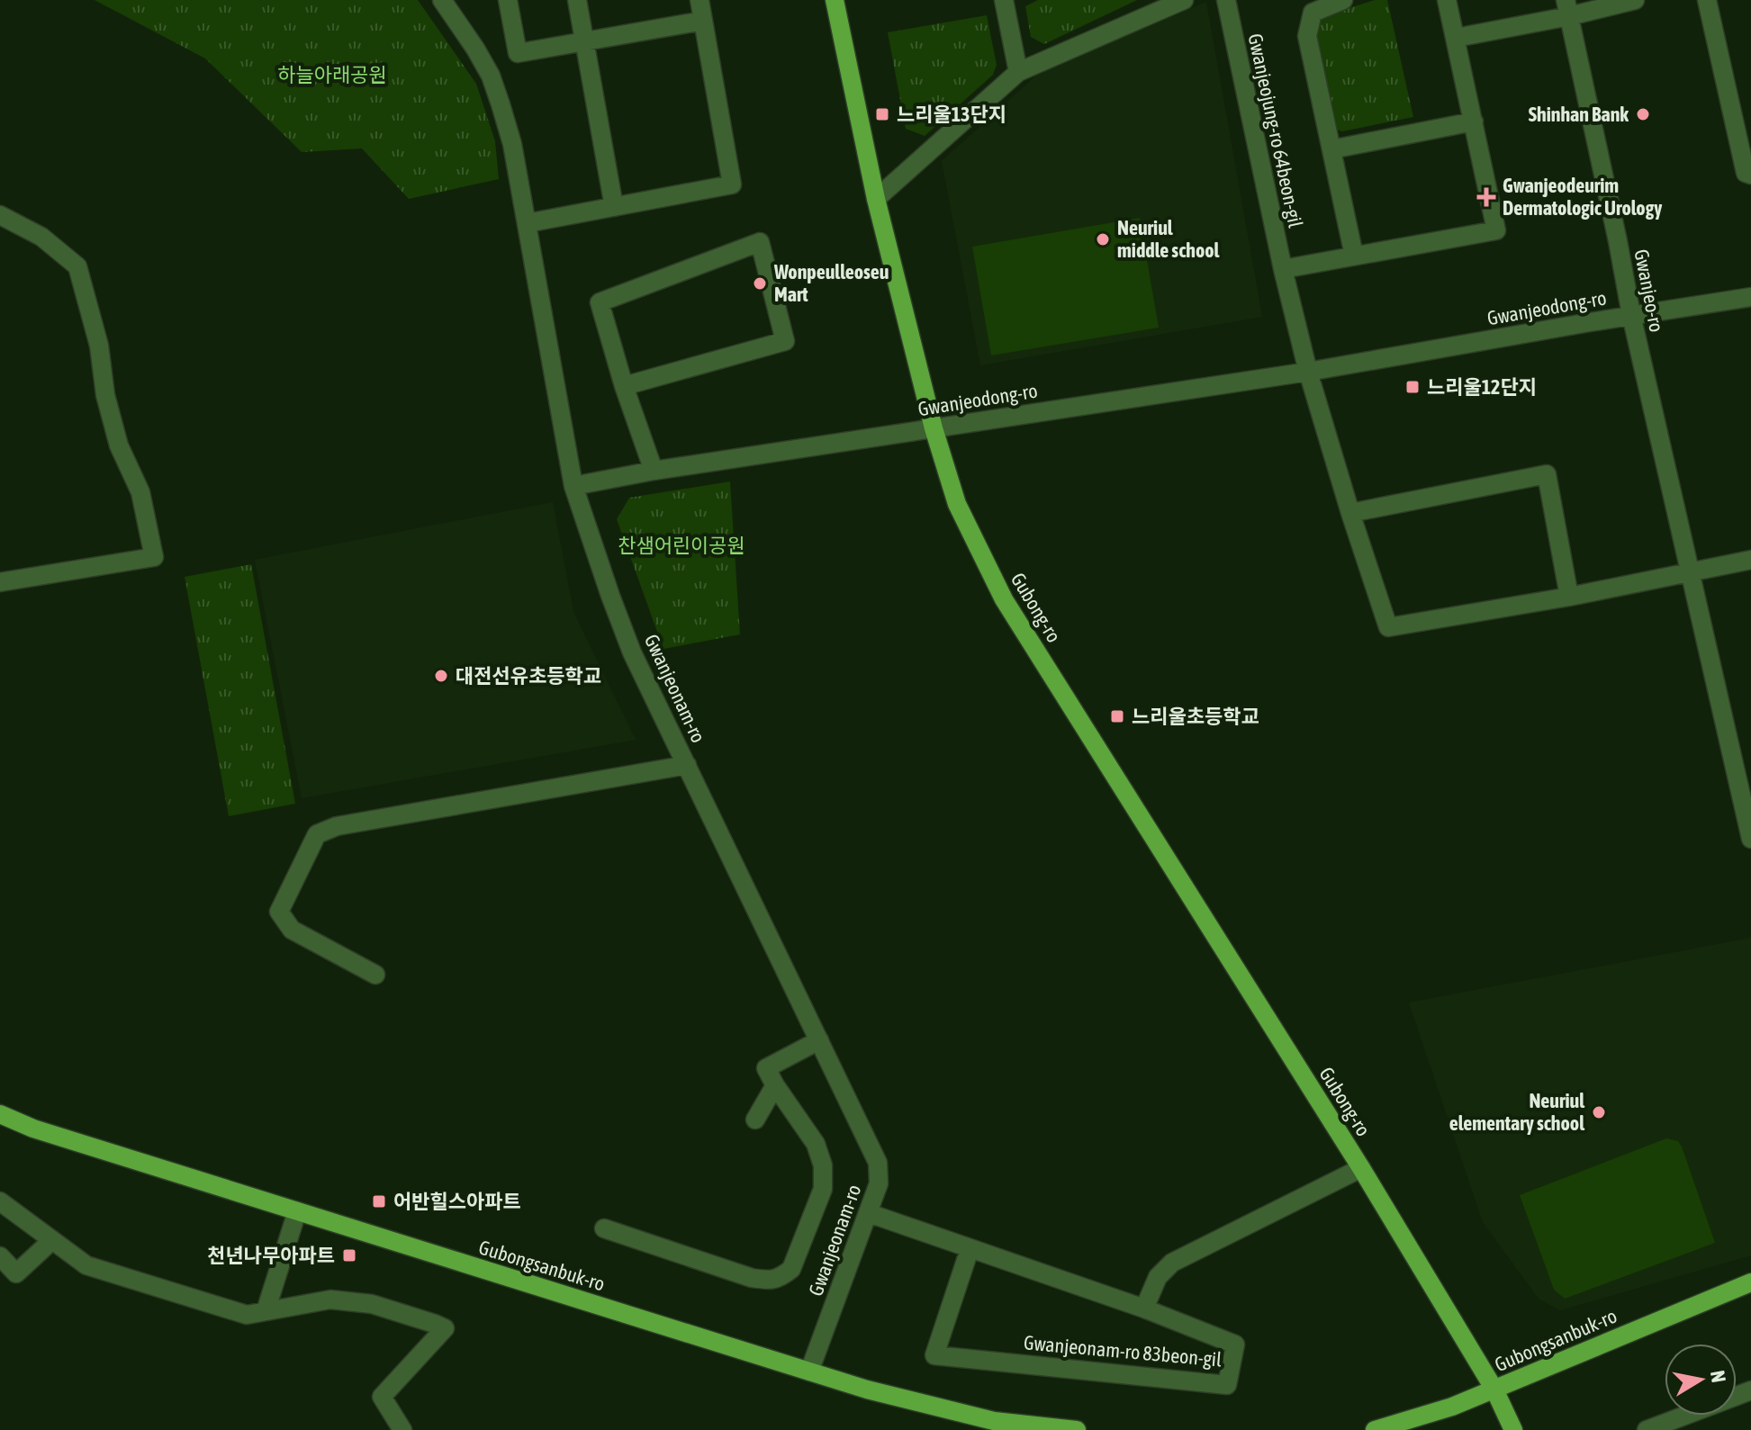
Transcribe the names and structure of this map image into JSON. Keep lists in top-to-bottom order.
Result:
{
  "streets": {
    "main road": ["Gubong-ro", "Gubongsanbuk-ro"],
    "street": [
      "Gwanjeojung-ro 64beon-gil",
      "Gwanjeo-ro",
      "Gwanjeodong-ro",
      "Gwanjeonam-ro",
      "Gwanjeonam-ro 83beon-gil"
    ]
  },
  "crossings": [
    ["Gwanjeojung-ro 64beon-gil", "Gwanjeodong-ro"],
    ["Gwanjeo-ro", "Gwanjeodong-ro"],
    ["Gwanjeodong-ro", "Gubong-ro"],
    ["Gwanjeodong-ro", "Gwanjeonam-ro"],
    ["Gubong-ro", "Gubongsanbuk-ro"],
    ["Gubong-ro", "Gwanjeonam-ro 83beon-gil"],
    ["Gwanjeonam-ro", "Gubongsanbuk-ro"],
    ["Gwanjeonam-ro", "Gwanjeonam-ro 83beon-gil"]
  ],
  "parks": ["하늘아래공원", "찬샘어린이공원"],
  "places": {
    "transit": [
      "느리울13단지",
      "느리울12단지",
      "느리울초등학교",
      "어반힐스아파트",
      "천년나무아파트"
    ],
    "other": [
      "Shinhan Bank",
      "Neuriul middle school",
      "Wonpeulleoseu Mart",
      "대전선유초등학교",
      "Neuriul elementary school"
    ],
    "health": ["Gwanjeodeurim Dermatologic Urology"]
  },
  "north": "right"
}
